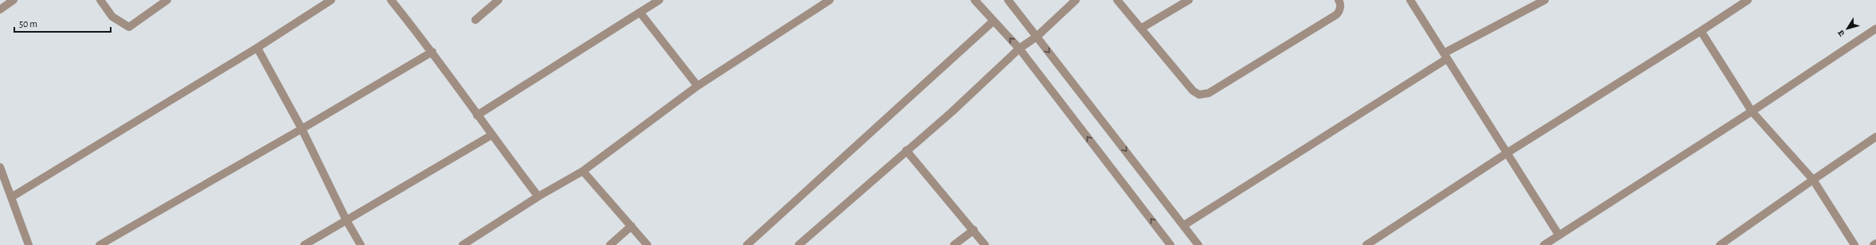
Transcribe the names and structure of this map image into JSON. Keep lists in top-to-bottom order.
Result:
{
  "scale_bar": "50 m",
  "north": "bottom left"
}
